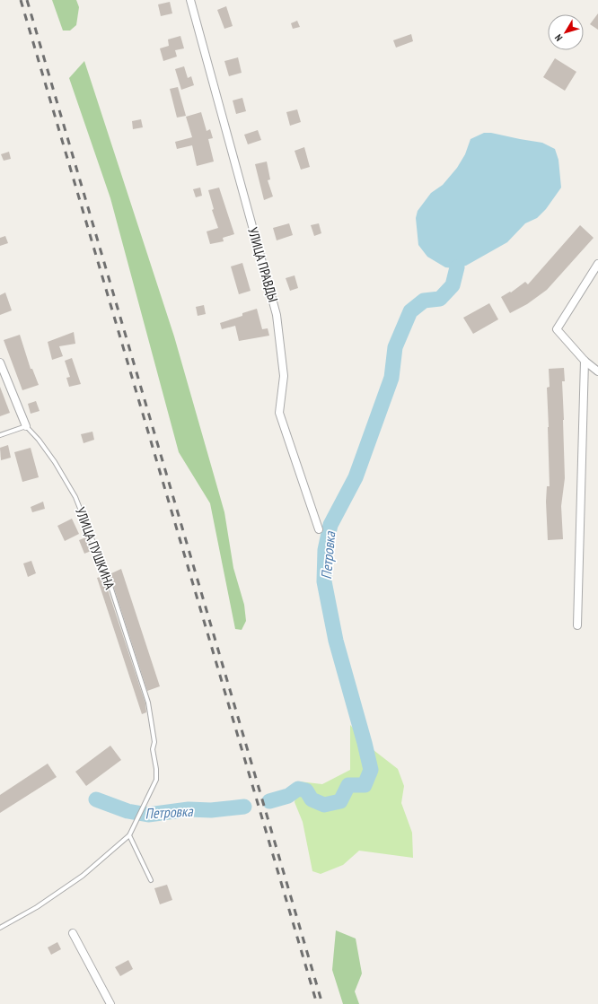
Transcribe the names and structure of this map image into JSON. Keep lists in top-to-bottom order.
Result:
{
  "streets": {
    "street": ["УЛИЦА ПРАВДЫ", "УЛИЦА ПУШКИНА"]
  },
  "water": ["Петровка"],
  "north": "bottom left"
}
